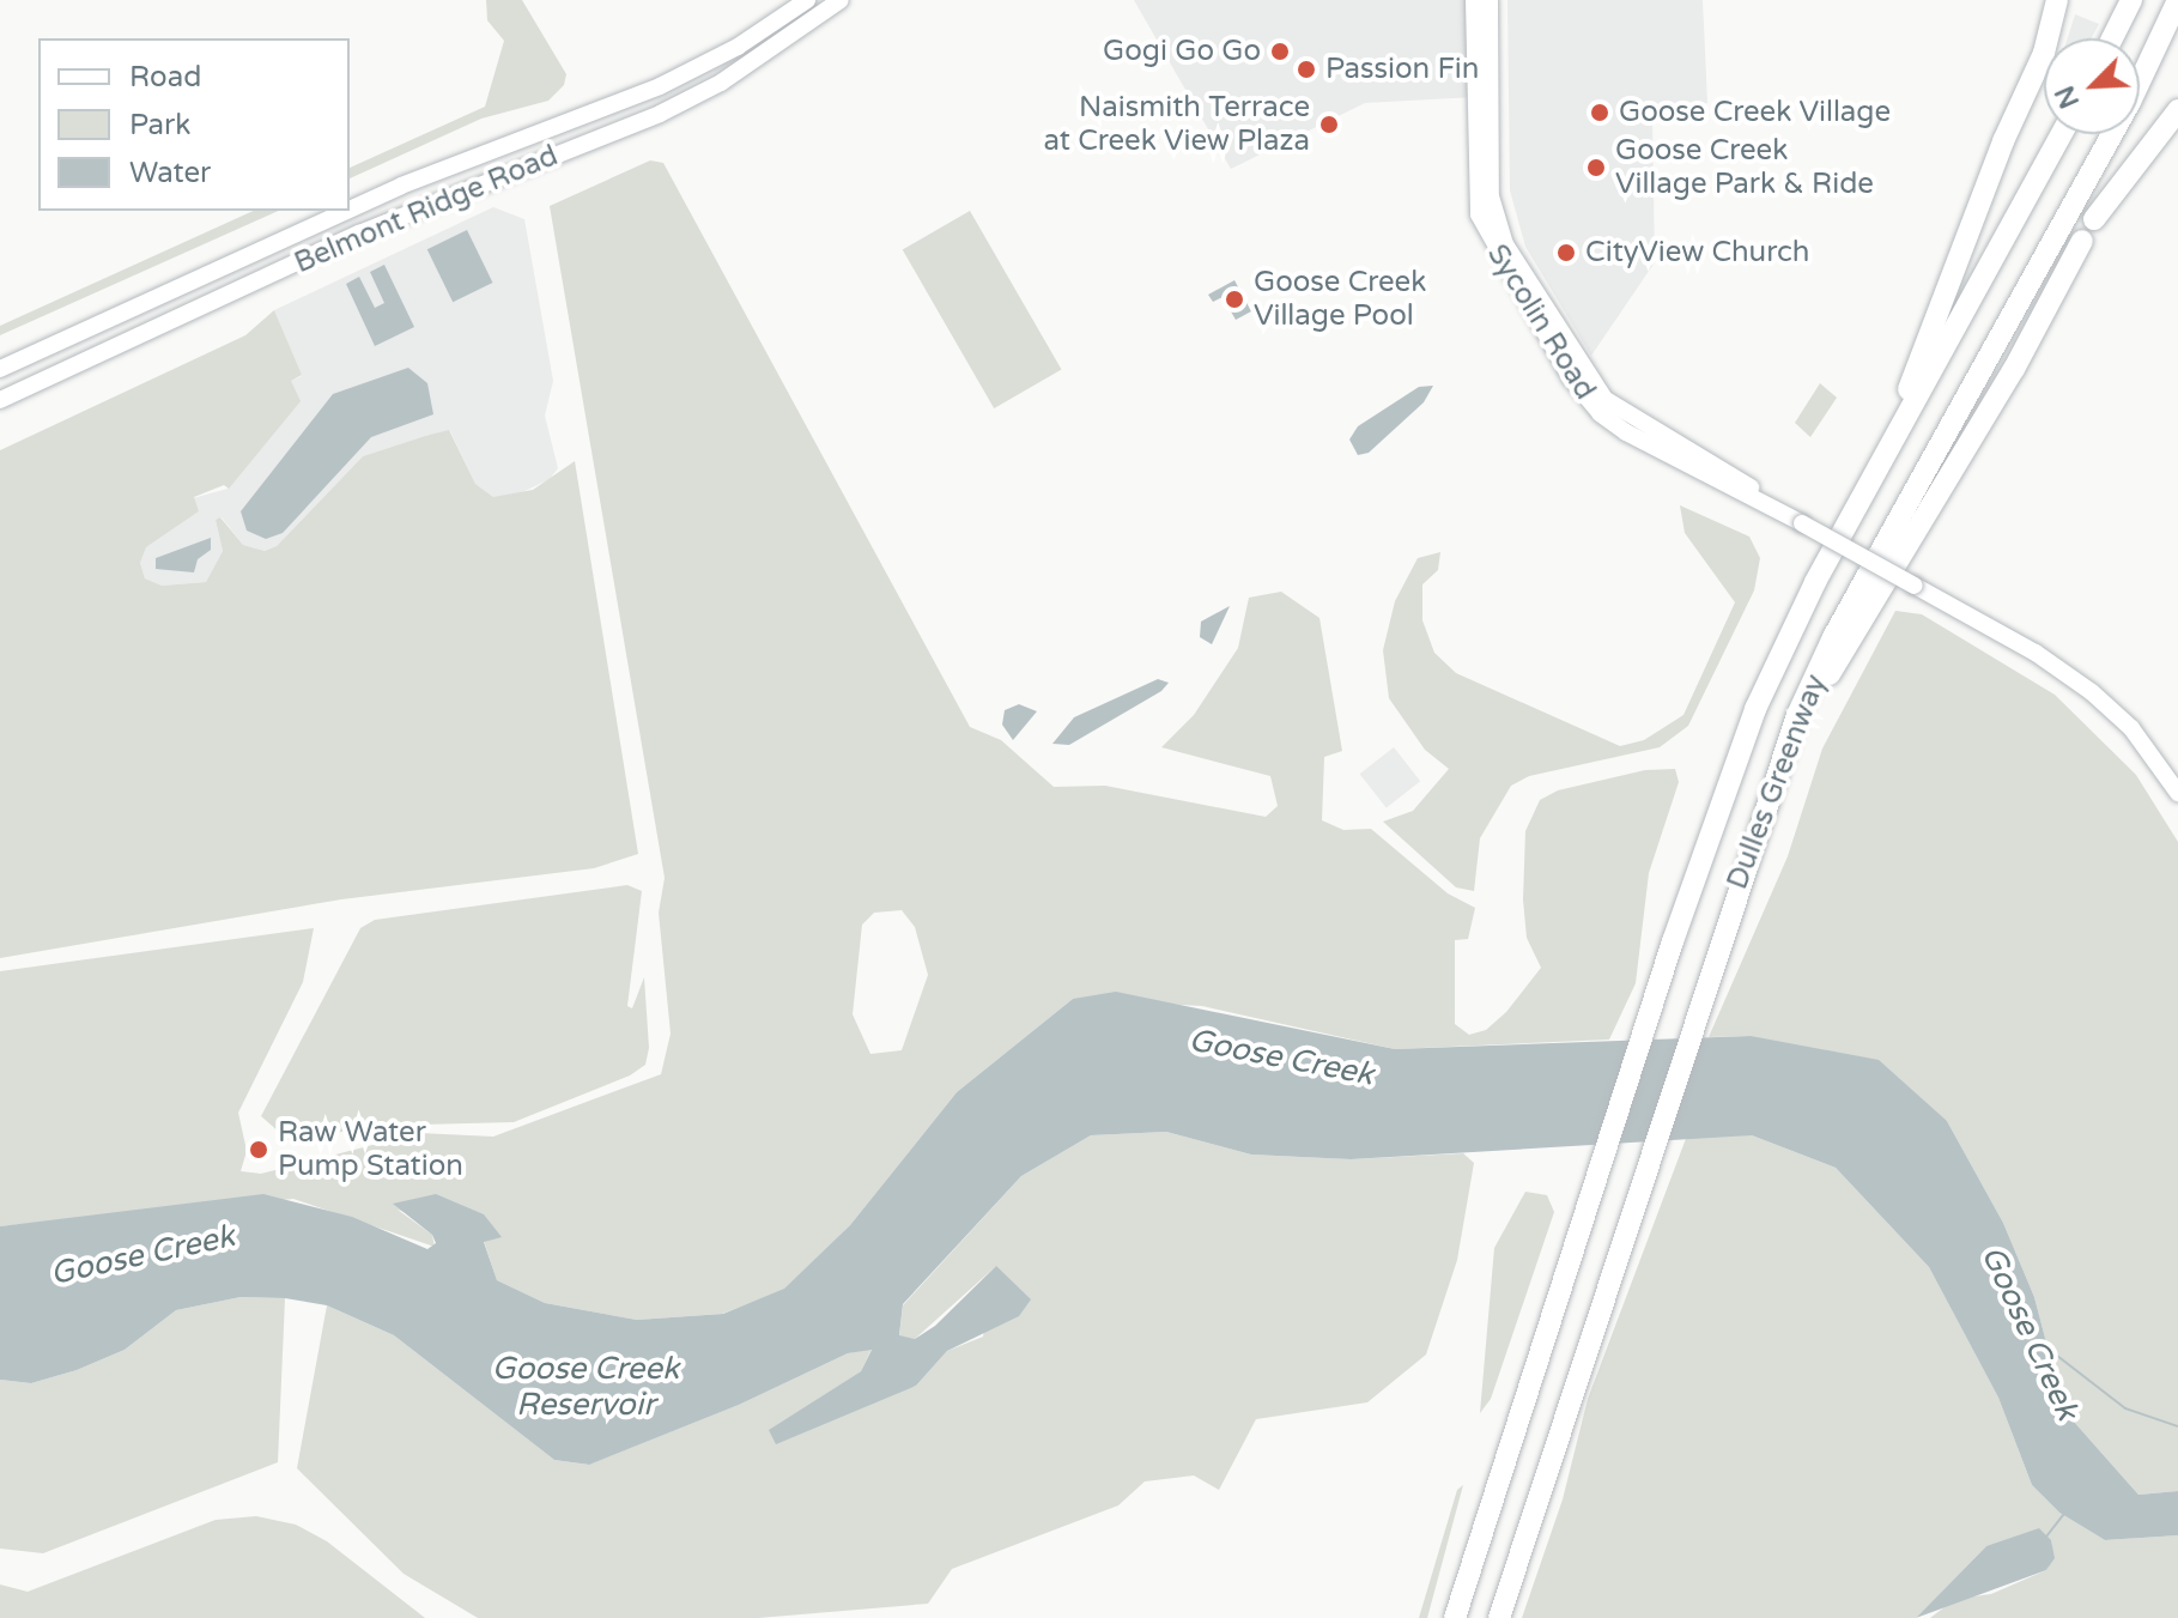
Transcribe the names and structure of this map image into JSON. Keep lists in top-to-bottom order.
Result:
{
  "streets": {
    "highway": ["Dulles Greenway"],
    "main road": ["Belmont Ridge Road", "Sycolin Road"]
  },
  "water": ["Goose Creek", "Goose Creek Reservoir"],
  "places": [
    "Gogi Go Go",
    "Passion Fin",
    "Goose Creek Village",
    "Naismith Terrace at Creek View Plaza",
    "Goose Creek Village Park & Ride",
    "CityView Church",
    "Goose Creek Village Pool",
    "Raw Water Pump Station"
  ],
  "legend": ["Road", "Park", "Water"],
  "north": "bottom left"
}
